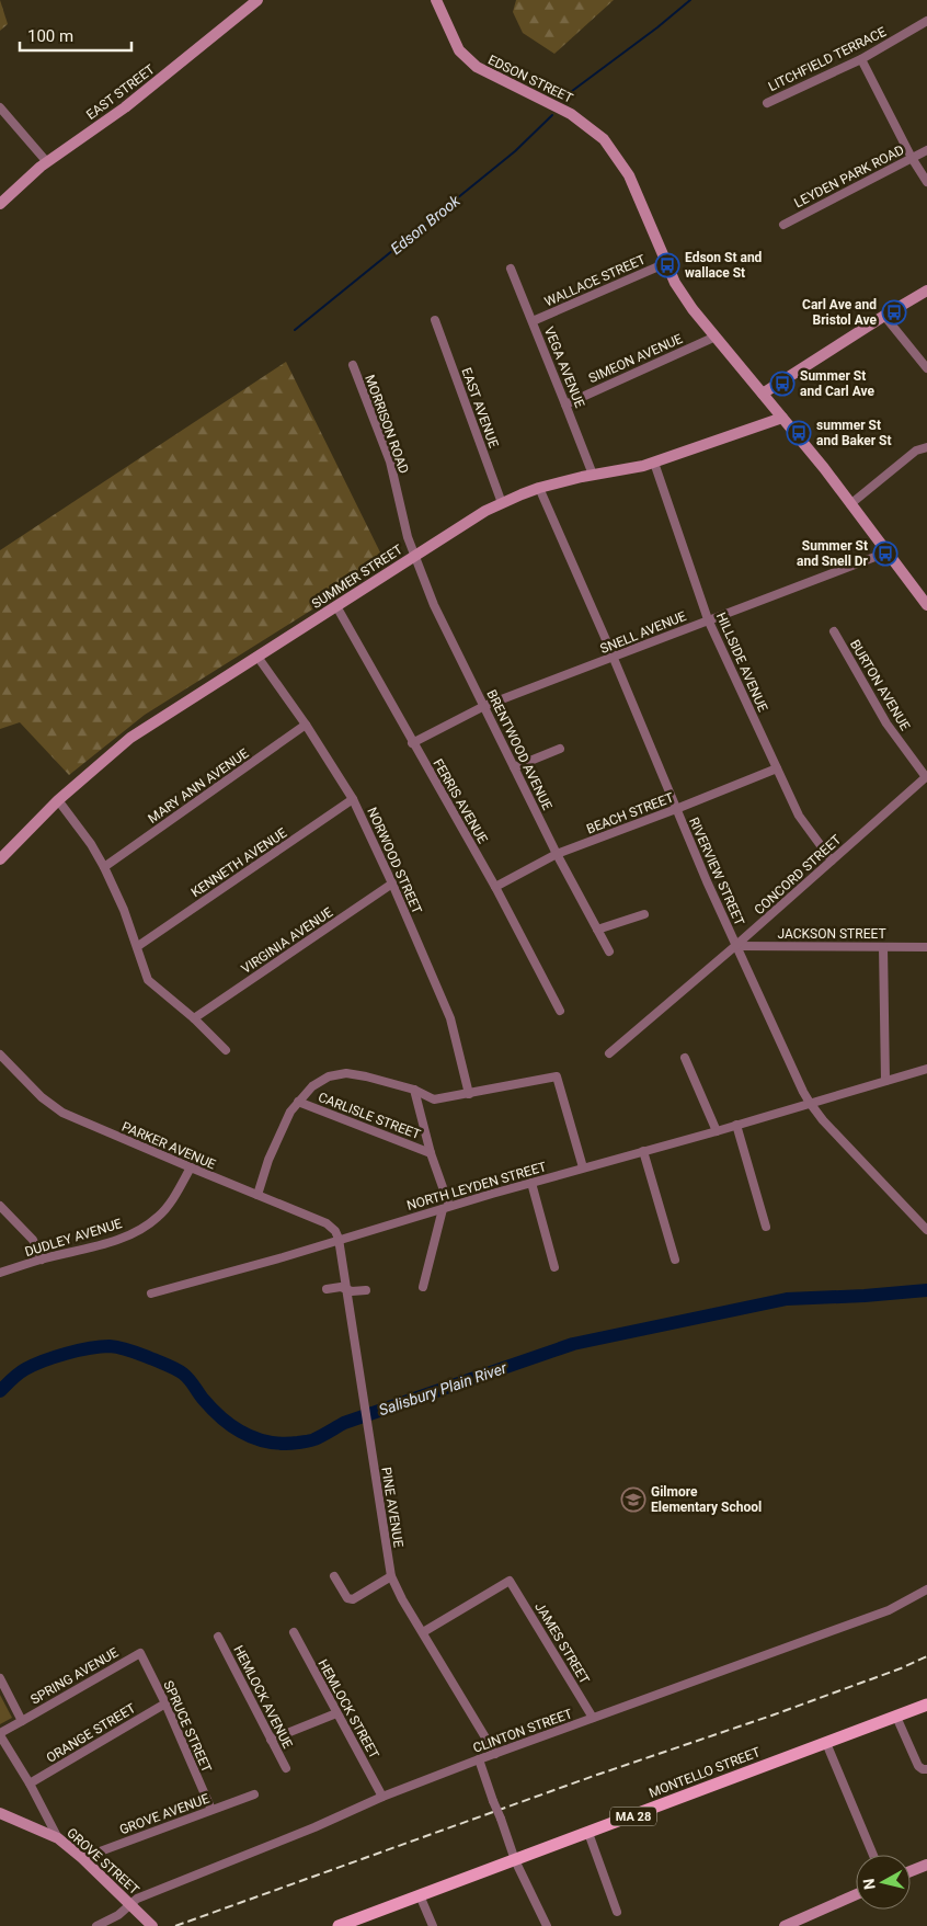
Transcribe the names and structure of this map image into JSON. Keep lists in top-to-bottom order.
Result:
{
  "streets": {
    "main road": ["MONTELLO STREET", "MA 28"],
    "street": [
      "LITCHFIELD TERRACE",
      "EDSON STREET",
      "EAST STREET",
      "LEYDEN PARK ROAD",
      "WALLACE STREET",
      "SIMEON AVENUE",
      "VEGA AVENUE",
      "EAST AVENUE",
      "MORRISON ROAD",
      "SUMMER STREET",
      "SNELL AVENUE",
      "HILLSIDE AVENUE",
      "BURTON AVENUE",
      "BRENTWOOD AVENUE",
      "MARY ANN AVENUE",
      "FERRIS AVENUE",
      "BEACH STREET",
      "NORWOOD STREET",
      "KENNETH AVENUE",
      "RIVERVIEW STREET",
      "CONCORD STREET",
      "JACKSON STREET",
      "VIRGINIA AVENUE",
      "CARLISLE STREET",
      "PARKER AVENUE",
      "NORTH LEYDEN STREET",
      "DUDLEY AVENUE",
      "PINE AVENUE",
      "JAMES STREET",
      "SPRING AVENUE",
      "HEMLOCK AVENUE",
      "HEMLOCK STREET",
      "SPRUCE STREET",
      "CLINTON STREET",
      "ORANGE STREET",
      "GROVE AVENUE",
      "GROVE STREET"
    ]
  },
  "crossings": [
    ["EDSON STREET", "WALLACE STREET"],
    ["EDSON STREET", "SIMEON AVENUE"],
    ["WALLACE STREET", "VEGA AVENUE"],
    ["SIMEON AVENUE", "VEGA AVENUE"],
    ["VEGA AVENUE", "SUMMER STREET"],
    ["EAST AVENUE", "SUMMER STREET"],
    ["MORRISON ROAD", "SUMMER STREET"],
    ["MORRISON ROAD", "BRENTWOOD AVENUE"],
    ["SUMMER STREET", "HILLSIDE AVENUE"],
    ["SUMMER STREET", "BRENTWOOD AVENUE"],
    ["SUMMER STREET", "FERRIS AVENUE"],
    ["SUMMER STREET", "NORWOOD STREET"],
    ["SUMMER STREET", "RIVERVIEW STREET"],
    ["SNELL AVENUE", "HILLSIDE AVENUE"],
    ["SNELL AVENUE", "BRENTWOOD AVENUE"],
    ["SNELL AVENUE", "FERRIS AVENUE"],
    ["SNELL AVENUE", "RIVERVIEW STREET"],
    ["HILLSIDE AVENUE", "BEACH STREET"],
    ["HILLSIDE AVENUE", "CONCORD STREET"],
    ["BURTON AVENUE", "CONCORD STREET"],
    ["BRENTWOOD AVENUE", "BEACH STREET"],
    ["MARY ANN AVENUE", "NORWOOD STREET"],
    ["FERRIS AVENUE", "BEACH STREET"],
    ["BEACH STREET", "RIVERVIEW STREET"],
    ["NORWOOD STREET", "KENNETH AVENUE"],
    ["NORWOOD STREET", "VIRGINIA AVENUE"],
    ["RIVERVIEW STREET", "CONCORD STREET"],
    ["RIVERVIEW STREET", "JACKSON STREET"],
    ["RIVERVIEW STREET", "NORTH LEYDEN STREET"],
    ["CONCORD STREET", "JACKSON STREET"],
    ["PARKER AVENUE", "NORTH LEYDEN STREET"],
    ["PARKER AVENUE", "DUDLEY AVENUE"],
    ["PARKER AVENUE", "PINE AVENUE"],
    ["NORTH LEYDEN STREET", "PINE AVENUE"],
    ["PINE AVENUE", "JAMES STREET"],
    ["PINE AVENUE", "CLINTON STREET"],
    ["JAMES STREET", "CLINTON STREET"],
    ["SPRING AVENUE", "SPRUCE STREET"],
    ["HEMLOCK STREET", "CLINTON STREET"],
    ["SPRUCE STREET", "ORANGE STREET"],
    ["SPRUCE STREET", "GROVE AVENUE"],
    ["CLINTON STREET", "GROVE STREET"],
    ["GROVE AVENUE", "GROVE STREET"]
  ],
  "water": ["Edson Brook", "Salisbury Plain River"],
  "places": {
    "bus stop": [
      "Edson St and wallace St",
      "Carl Ave and Bristol Ave",
      "Summer St and Carl Ave",
      "summer St and Baker St",
      "Summer St and Snell Dr"
    ],
    "school or university": ["Gilmore Elementary School"]
  },
  "scale_bar": "100 m",
  "north": "left"
}
